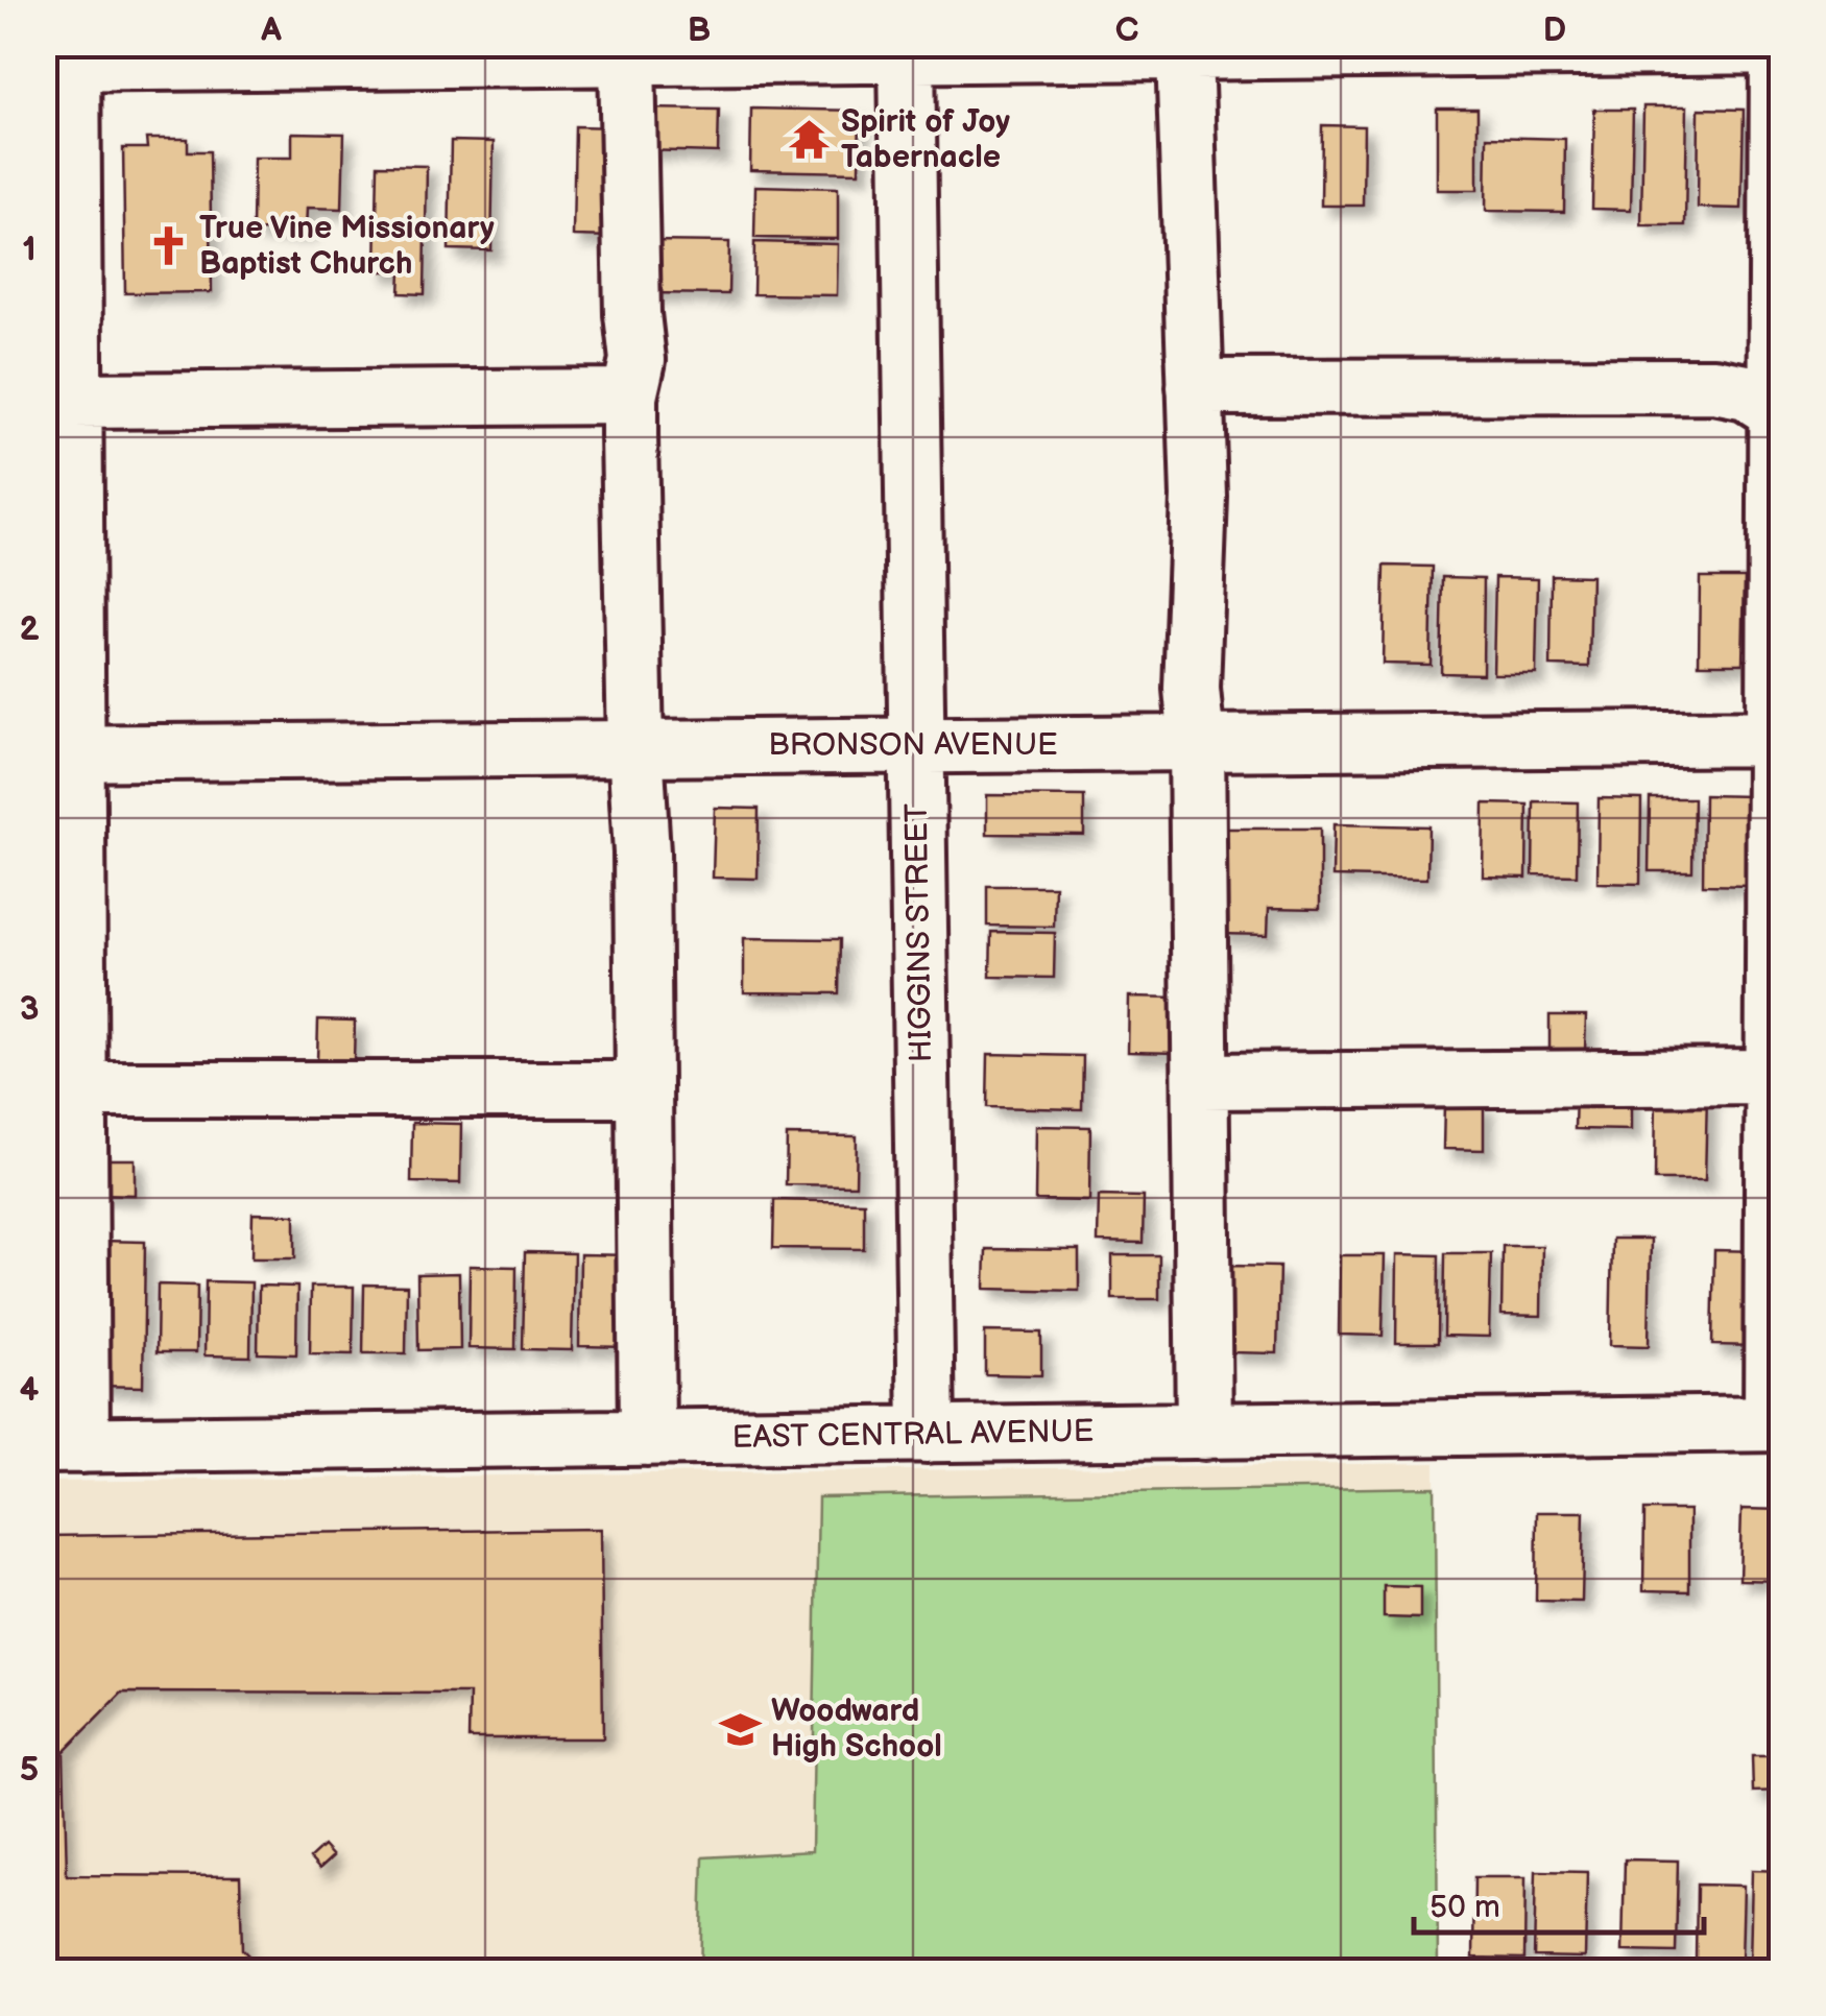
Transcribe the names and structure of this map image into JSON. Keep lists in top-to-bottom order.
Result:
{
  "streets": {
    "street": ["BRONSON AVENUE", "HIGGINS STREET", "EAST CENTRAL AVENUE"]
  },
  "crossings": [
    ["BRONSON AVENUE", "HIGGINS STREET"],
    ["HIGGINS STREET", "EAST CENTRAL AVENUE"]
  ],
  "places": {
    "temple": ["Spirit of Joy Tabernacle"],
    "church": ["True Vine Missionary Baptist Church"],
    "school or university": ["Woodward High School"]
  },
  "scale_bar": "50 m",
  "grid": {
    "columns": [
      "A",
      "B",
      "C",
      "D"
    ],
    "rows": [
      "1",
      "2",
      "3",
      "4",
      "5"
    ]
  }
}
